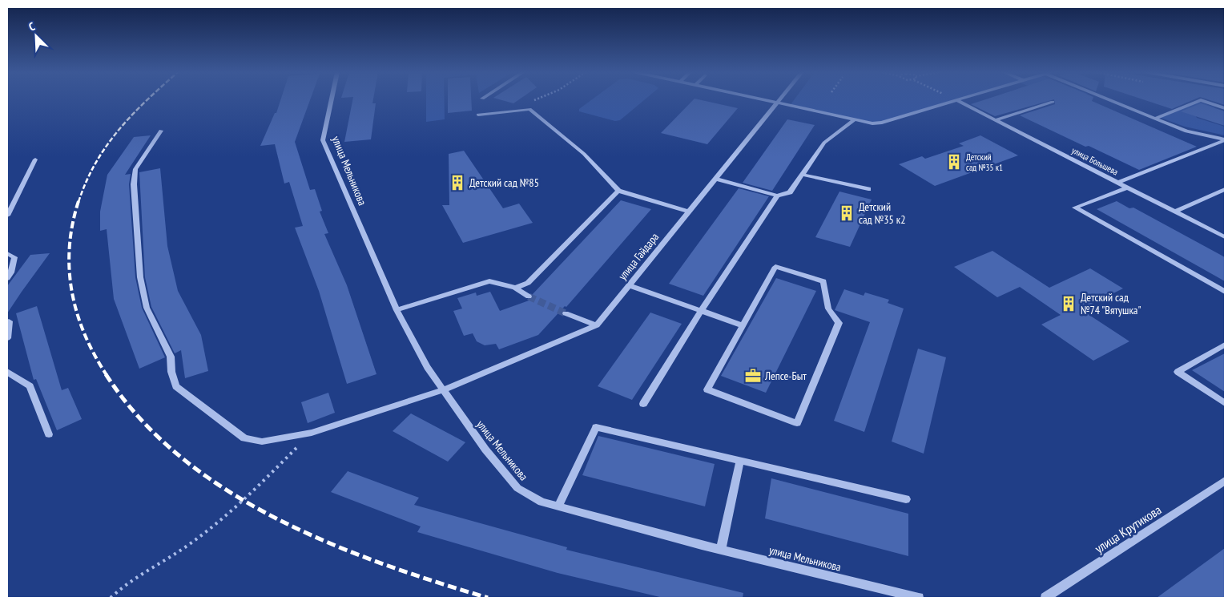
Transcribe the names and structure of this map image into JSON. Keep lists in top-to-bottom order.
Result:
{
  "streets": {
    "street": [
      "улица Большева",
      "улица Мельникова",
      "улица Гайдара",
      "улица Крутикова"
    ]
  },
  "crossings": [
    ["улица Мельникова", "улица Гайдара"]
  ],
  "places": {
    "building": [
      "Детский сад №35 к1",
      "Детский сад №85",
      "Детский сад №35 к2",
      "Детский сад №74 \"Вятушка\""
    ],
    "office": ["Лепсе-Быт"]
  },
  "north": "top left"
}
